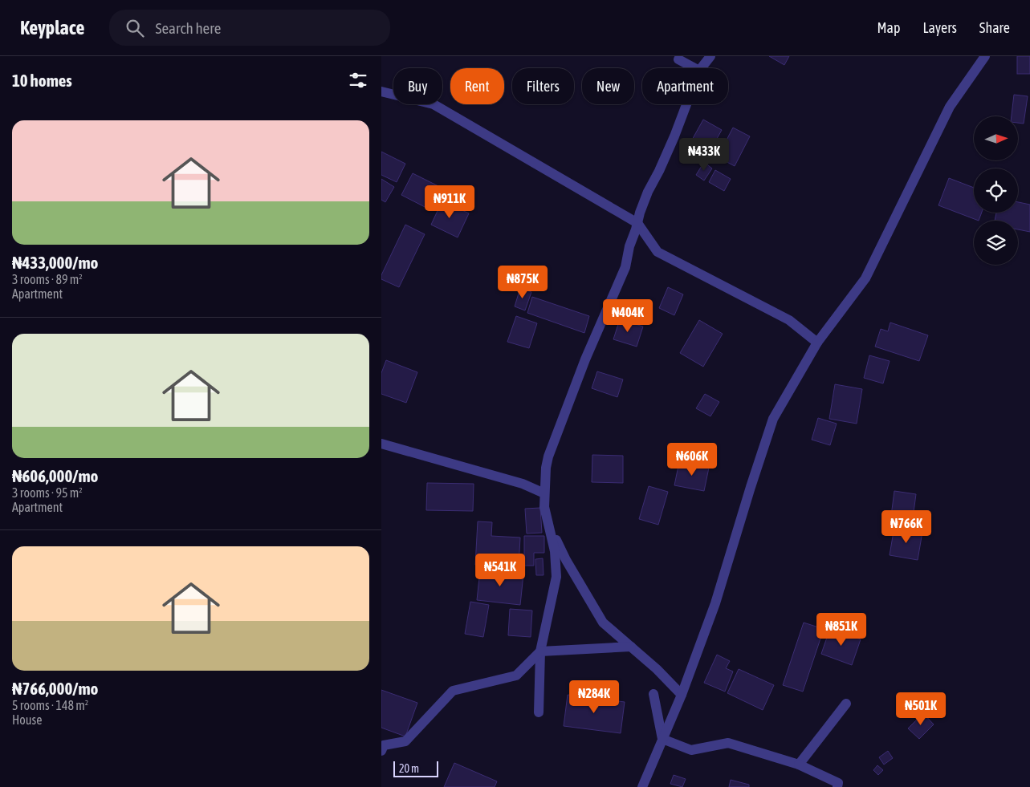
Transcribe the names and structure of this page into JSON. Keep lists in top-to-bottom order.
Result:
{
  "scale_bar": "20 m",
  "north": "right",
  "page": {
    "header": "Keyplace",
    "search": "Search here",
    "nav": ["Map", "Layers", "Share"],
    "heading": "10 homes",
    "chip": [
      "Buy",
      "Rent",
      "Filters",
      "New",
      "Apartment"
    ],
    "list": [
      {
        "name": "₦433,000/mo",
        "note": "3 rooms · 89 m² · Apartment"
      },
      {
        "name": "₦606,000/mo",
        "note": "3 rooms · 95 m² · Apartment"
      },
      {
        "name": "₦766,000/mo",
        "note": "5 rooms · 148 m² · House"
      }
    ],
    "price": [
      "₦433K",
      "₦911K",
      "₦875K",
      "₦404K",
      "₦606K",
      "₦766K",
      "₦541K",
      "₦851K",
      "₦284K",
      "₦501K"
    ],
    "scale": "20 m"
  }
}
